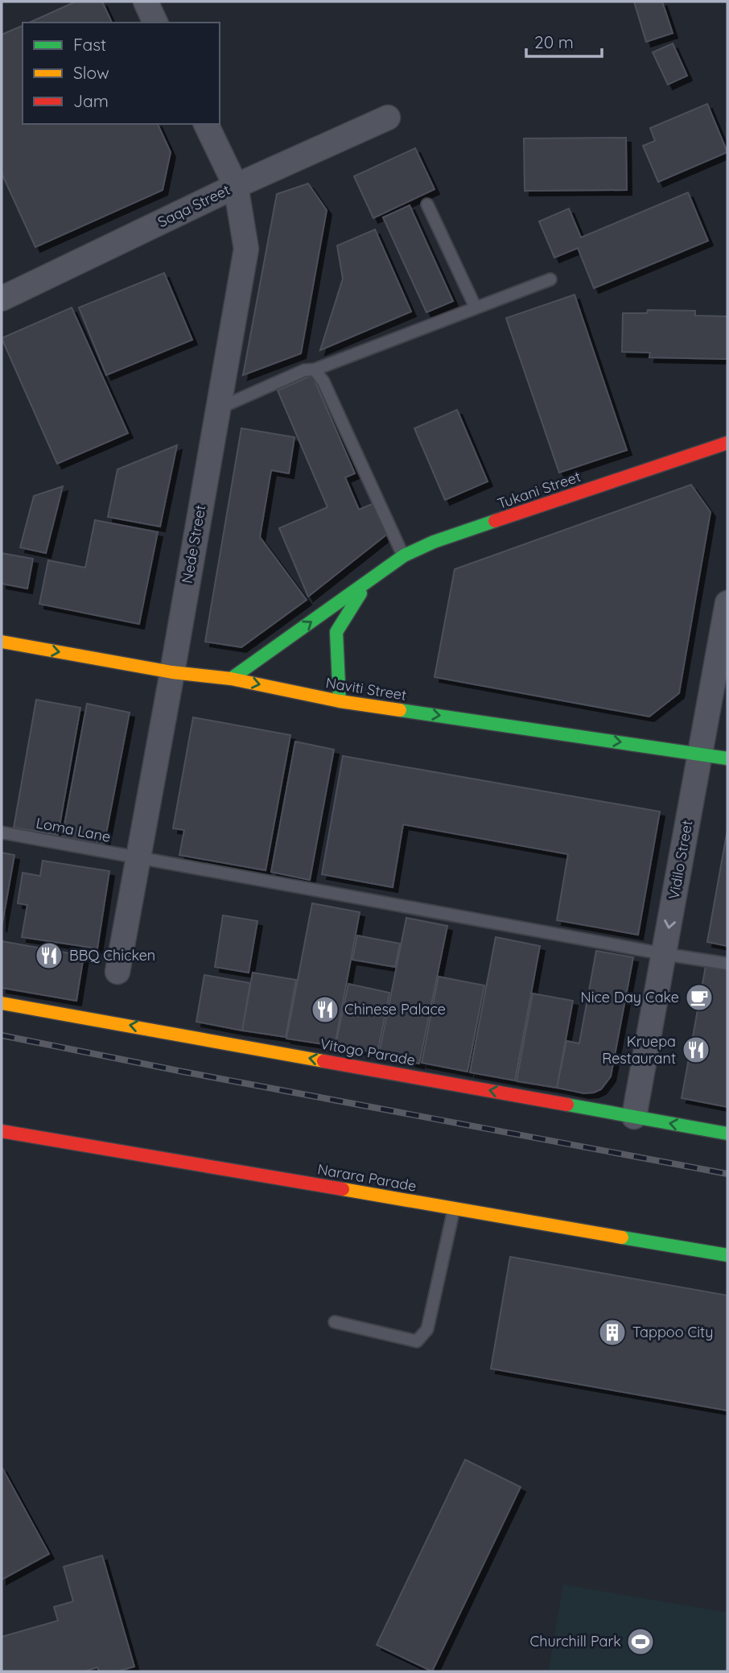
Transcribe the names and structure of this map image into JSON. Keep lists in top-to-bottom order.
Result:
{
  "streets": {
    "main road": [
      "Tukani Street",
      "Naviti Street",
      "Vitogo Parade",
      "Narara Parade"
    ],
    "street": ["Saqa Street", "Nede Street", "Vidilo Street"],
    "lane": ["Loma Lane"]
  },
  "crossings": [
    ["Saqa Street", "Nede Street"],
    ["Tukani Street", "Naviti Street"],
    ["Nede Street", "Naviti Street"],
    ["Nede Street", "Loma Lane"],
    ["Naviti Street", "Vidilo Street"],
    ["Loma Lane", "Vidilo Street"],
    ["Vidilo Street", "Vitogo Parade"]
  ],
  "one_way": ["Naviti Street", "Vidilo Street", "Vitogo Parade"],
  "places": {
    "restaurant": ["BBQ Chicken", "Chinese Palace", "Kruepa Restaurant"],
    "cafe": ["Nice Day Cake"],
    "building": ["Tappoo City"],
    "sports": ["Churchill Park"]
  },
  "legend": ["Fast", "Slow", "Jam"],
  "scale_bar": "20 m"
}
